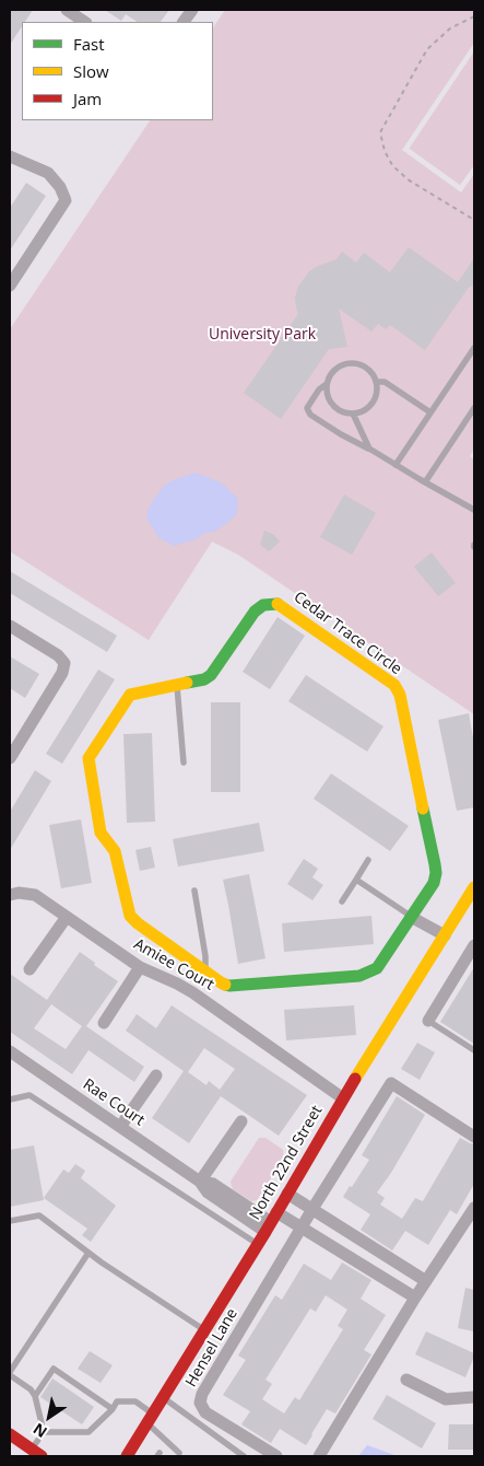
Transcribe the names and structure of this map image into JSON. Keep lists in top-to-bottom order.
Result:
{
  "streets": {
    "street": [
      "Cedar Trace Circle",
      "Amiee Court",
      "Rae Court",
      "North 22nd Street",
      "Hensel Lane"
    ]
  },
  "crossings": [
    ["Amiee Court", "North 22nd Street"],
    ["Rae Court", "North 22nd Street"],
    ["Rae Court", "Hensel Lane"]
  ],
  "parks": ["University Park"],
  "legend": ["Fast", "Slow", "Jam"],
  "north": "bottom left"
}
